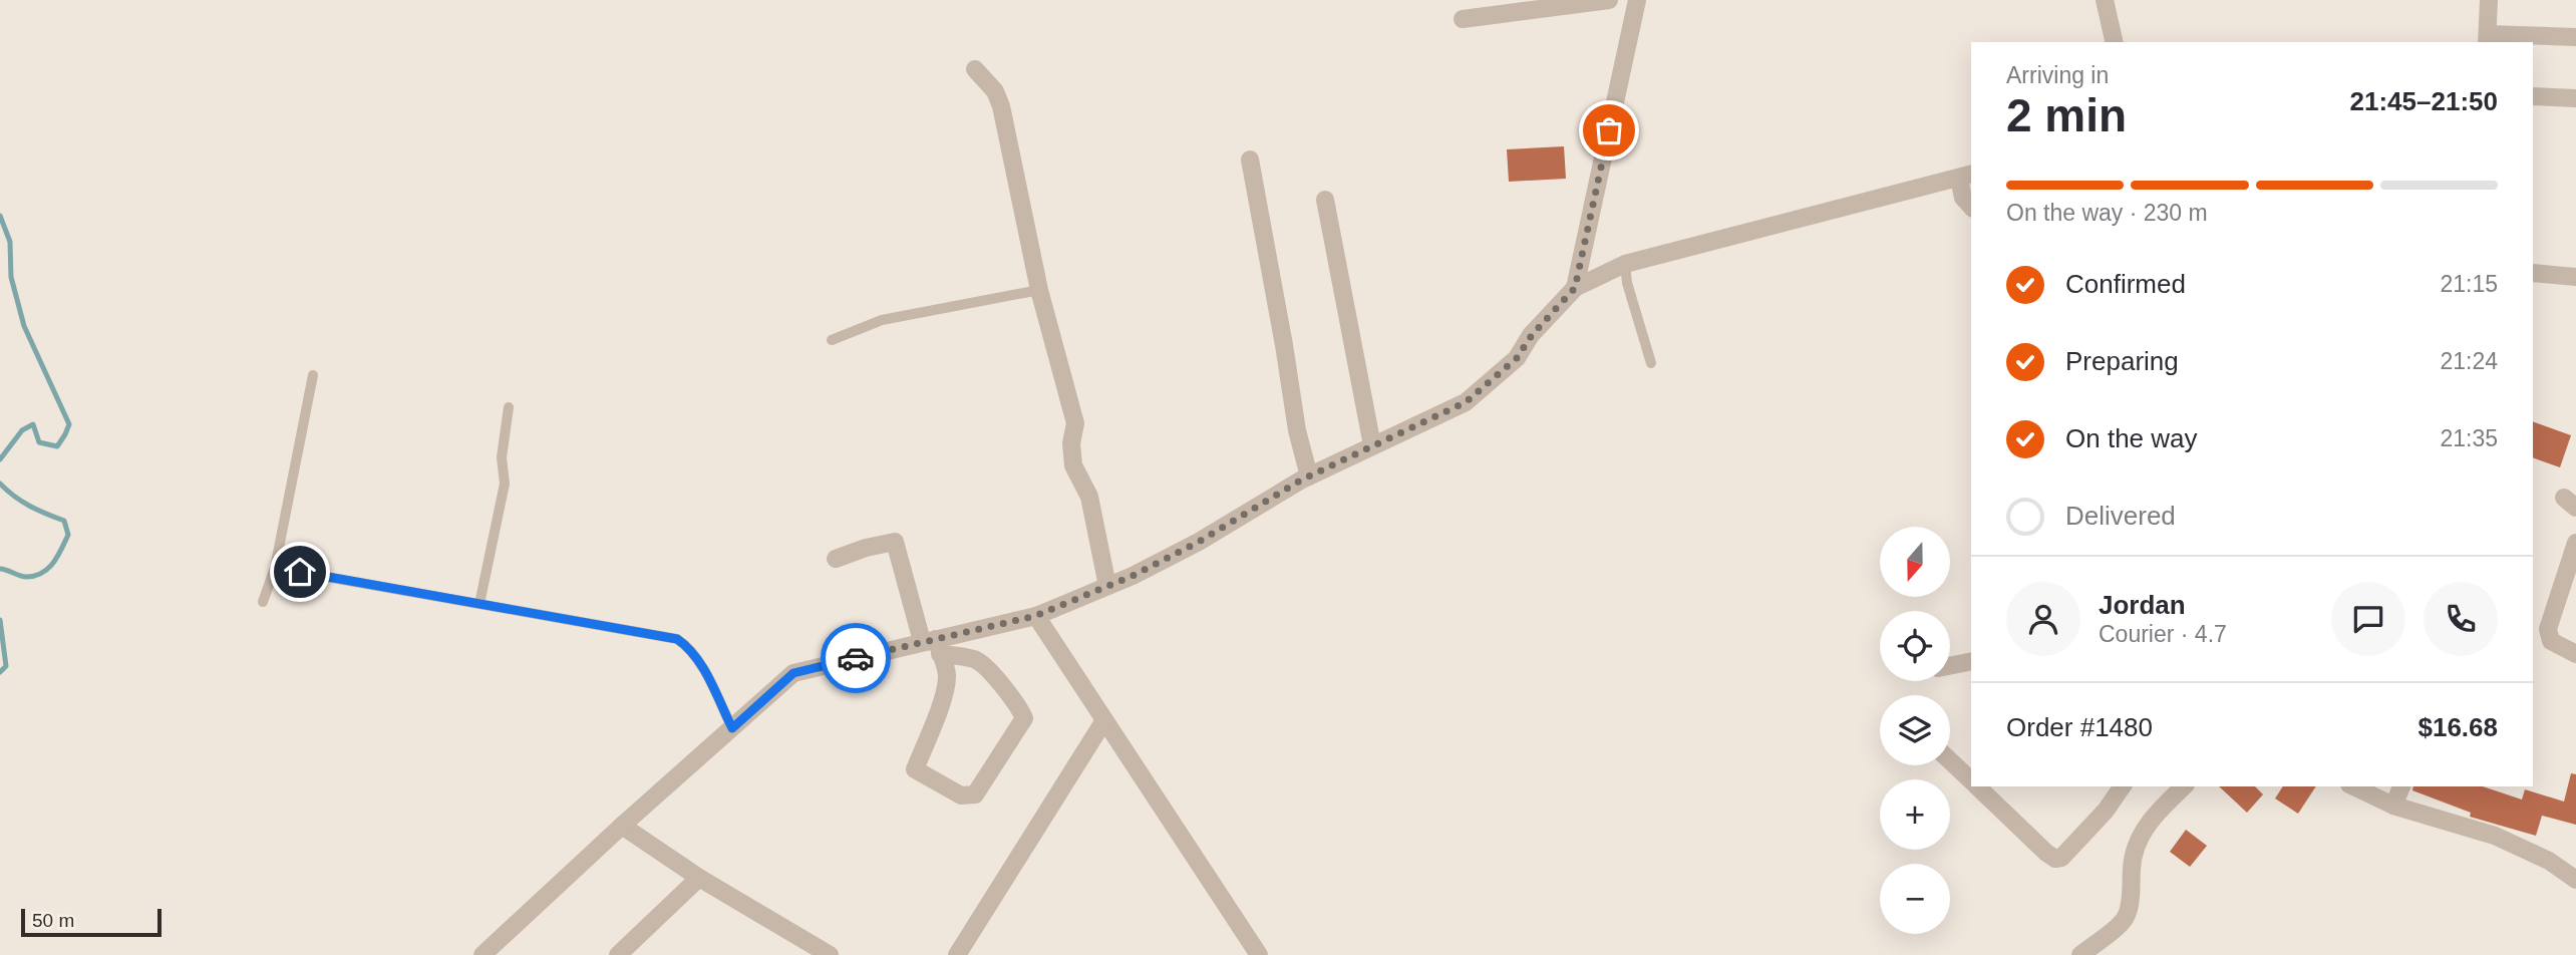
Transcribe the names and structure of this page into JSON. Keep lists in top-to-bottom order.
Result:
{
  "scale_bar": "50 m",
  "north": "bottom",
  "page": {
    "heading": ["2 min", "Arriving in", "21:45–21:50"],
    "panel": [
      "Jordan",
      "Courier · 4.7",
      "Order #1480",
      "$16.68"
    ],
    "bar": "On the way · 230 m",
    "list": [
      ["Confirmed", "21:15"],
      ["Preparing", "21:24"],
      ["On the way", "21:35"],
      "Delivered"
    ],
    "map_buttons": ["+", "−"],
    "scale": "50 m"
  }
}
